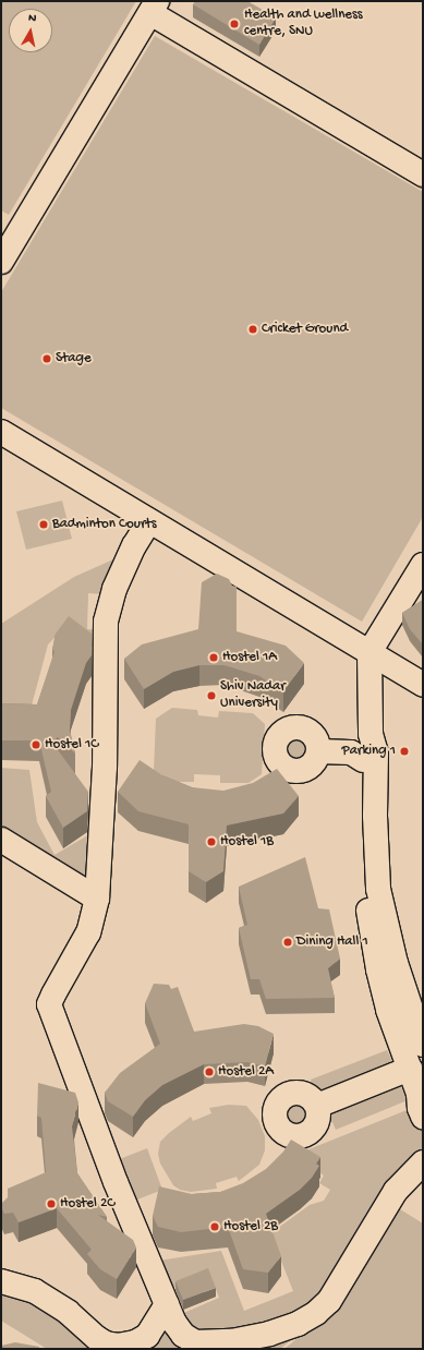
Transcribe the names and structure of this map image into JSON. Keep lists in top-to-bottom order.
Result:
{
  "places": [
    "Health and wellness centre, SNU",
    "Cricket Ground",
    "Stage",
    "Badminton Courts",
    "Hostel 1A",
    "Shiv Nadar University",
    "Hostel 1C",
    "Parking 1",
    "Hostel 1B",
    "Dining Hall 1",
    "Hostel 2A",
    "Hostel 2C",
    "Hostel 2B"
  ],
  "north": "top"
}
